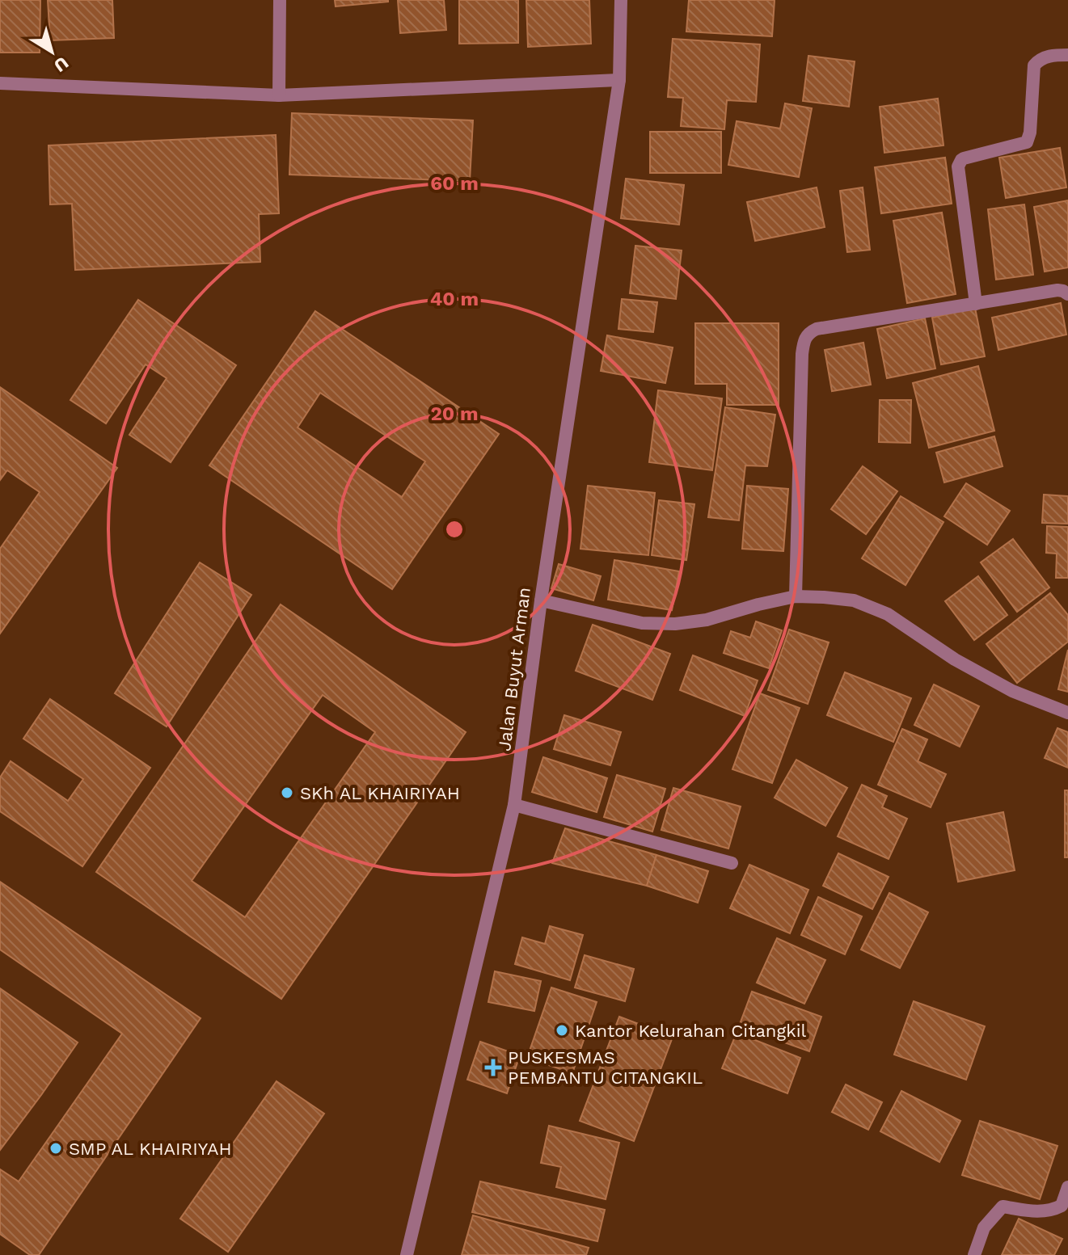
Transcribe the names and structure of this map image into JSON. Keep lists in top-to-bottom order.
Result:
{
  "streets": {
    "street": ["Jalan Buyut Arman"]
  },
  "places": {
    "other": ["SKh AL KHAIRIYAH", "Kantor Kelurahan Citangkil", "SMP AL KHAIRIYAH"],
    "health": ["PUSKESMAS PEMBANTU CITANGKIL"]
  },
  "north": "bottom right",
  "rings": ["60 m", "40 m", "20 m"]
}
